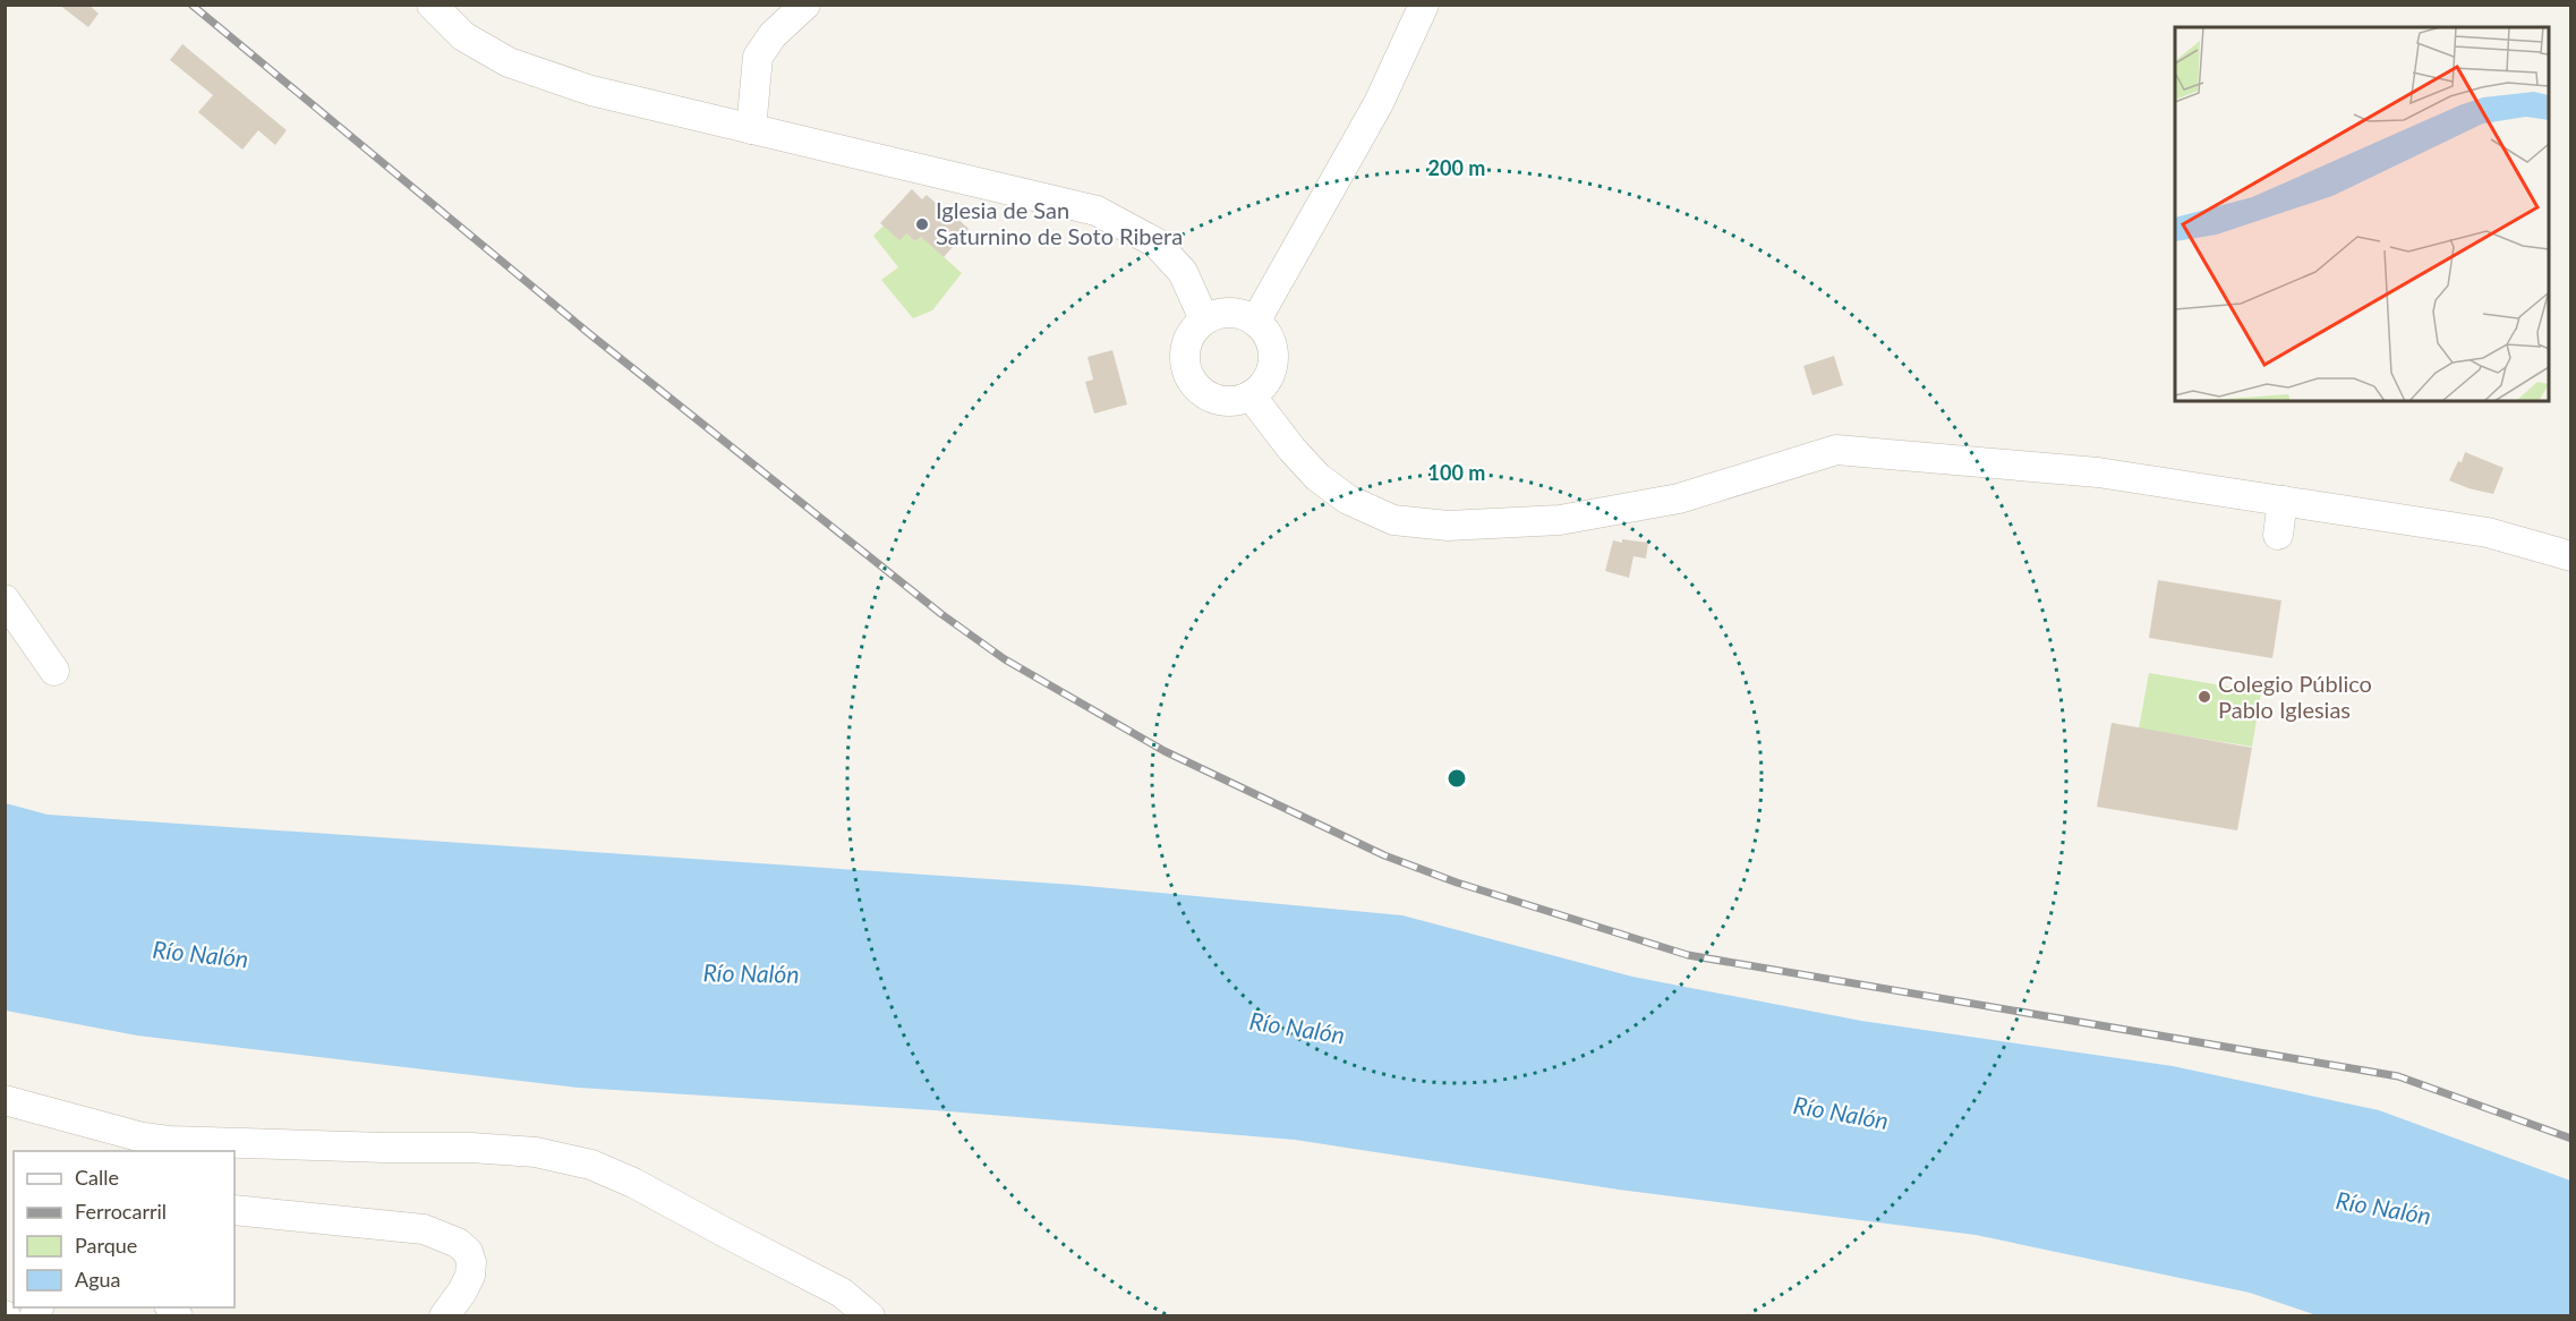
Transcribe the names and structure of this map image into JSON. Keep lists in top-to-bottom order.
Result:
{
  "water": ["Río Nalón"],
  "places": ["Iglesia de San Saturnino de Soto Ribera", "Colegio Público Pablo Iglesias"],
  "legend": [
    "Calle",
    "Ferrocarril",
    "Parque",
    "Agua"
  ],
  "rings": ["200 m", "100 m"]
}
